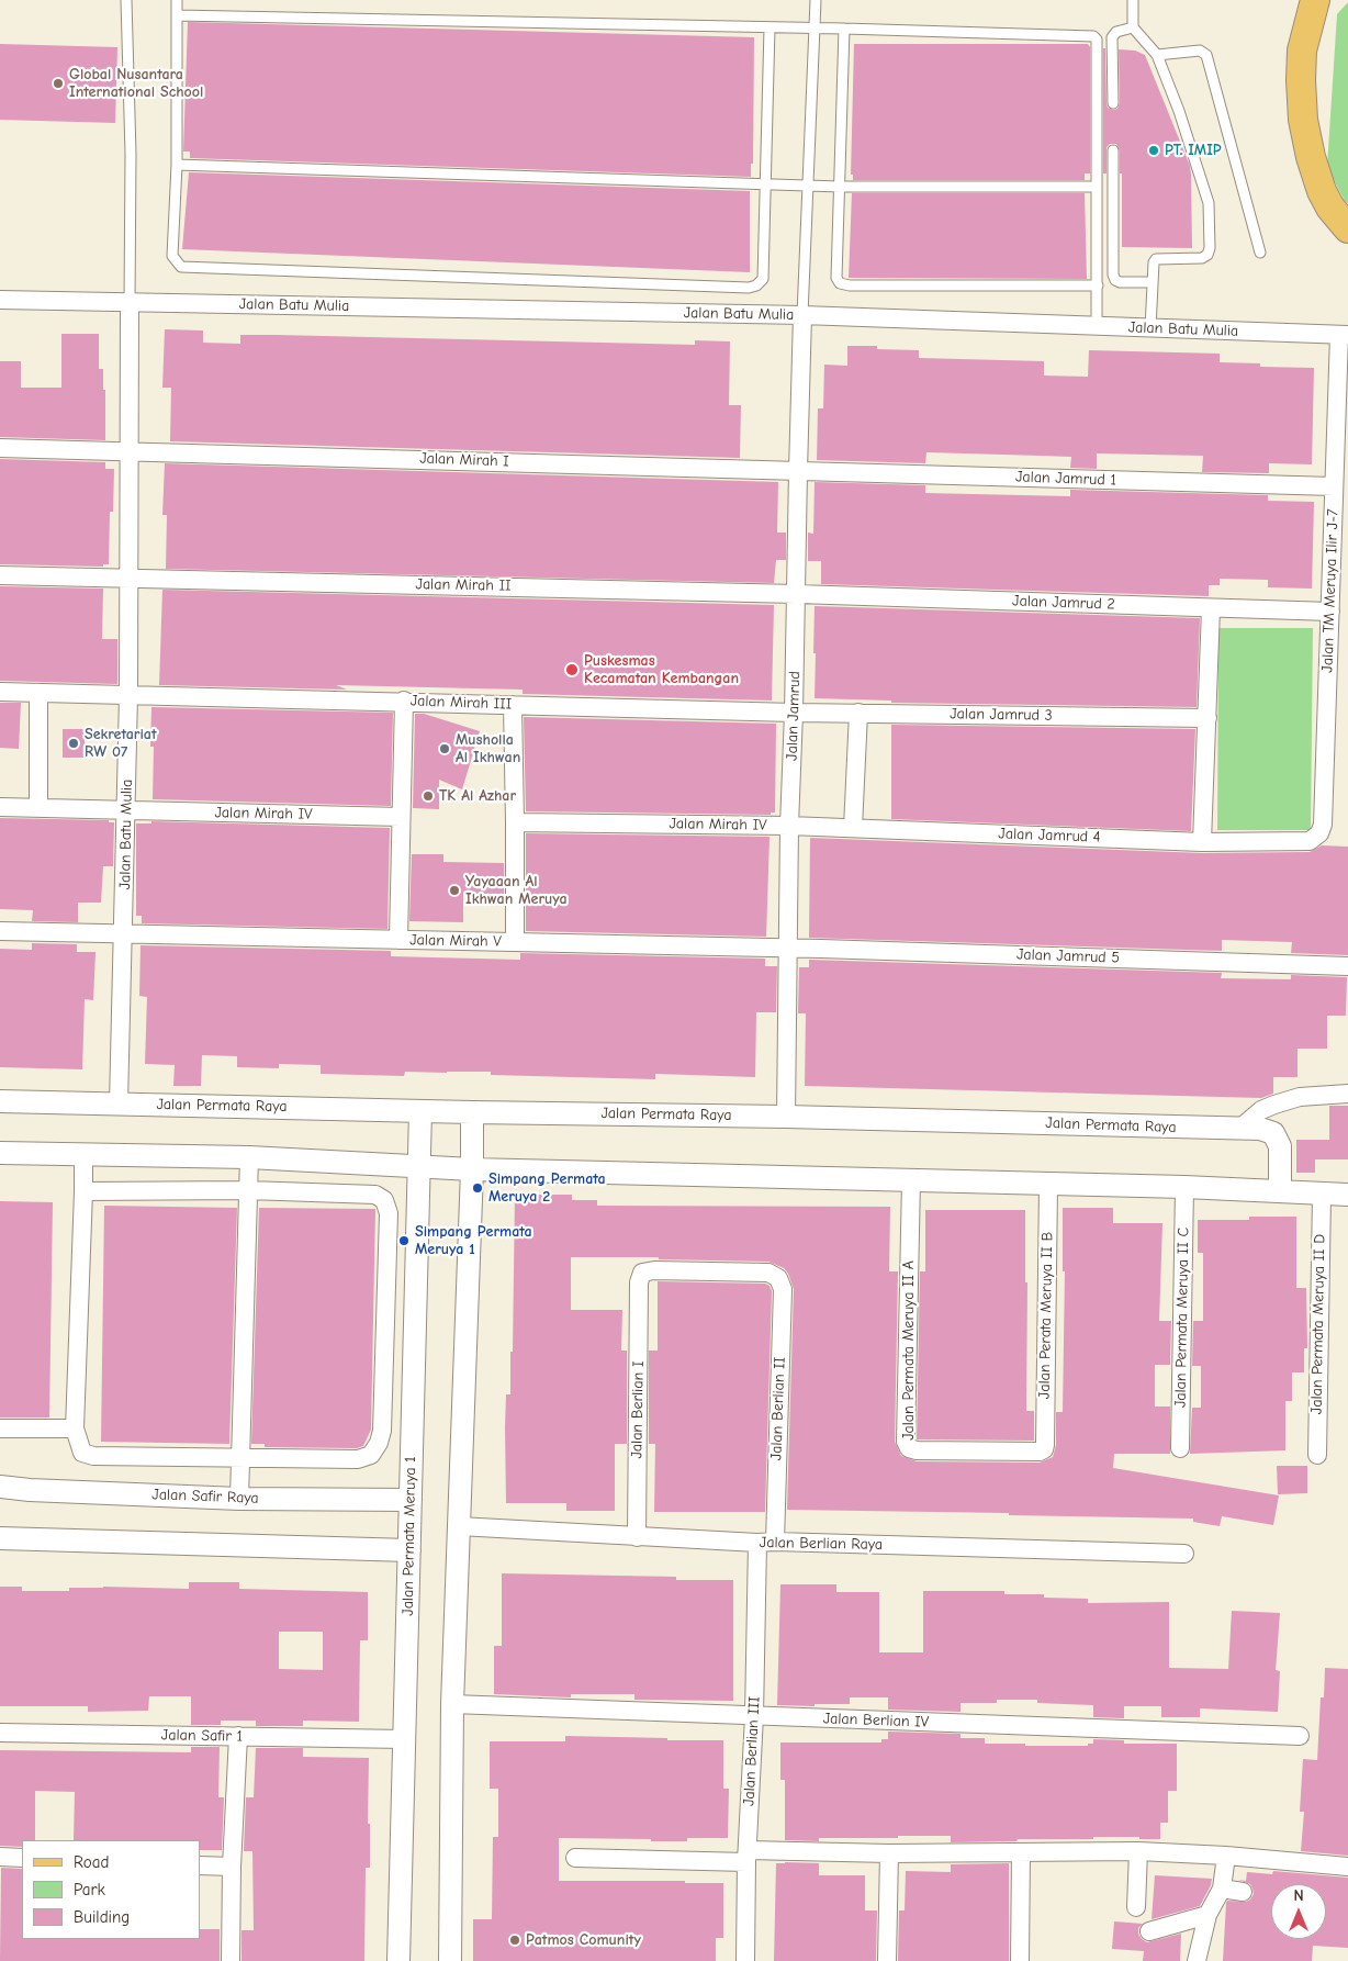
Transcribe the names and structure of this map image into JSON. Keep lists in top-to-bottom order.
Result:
{
  "streets": {
    "street": [
      "Jalan Batu Mulia",
      "Jalan Mirah I",
      "Jalan Jamrud 1",
      "Jalan Mirah II",
      "Jalan TM Meruya Ilir J-7",
      "Jalan Jamrud 2",
      "Jalan Mirah III",
      "Jalan Jamrud 3",
      "Jalan Jamrud",
      "Jalan Mirah IV",
      "Jalan Jamrud 4",
      "Jalan Mirah V",
      "Jalan Jamrud 5",
      "Jalan Permata Raya",
      "Jalan Perata Meruya II B",
      "Jalan Permata Meruya II C",
      "Jalan Permata Meruya II D",
      "Jalan Permata Meruya II A",
      "Jalan Berlian II",
      "Jalan Berlian I",
      "Jalan Safir Raya",
      "Jalan Permata Meruya 1",
      "Jalan Berlian Raya",
      "Jalan Berlian IV",
      "Jalan Safir 1",
      "Jalan Berlian III"
    ]
  },
  "crossings": [
    ["Jalan Batu Mulia", "Jalan Mirah I"],
    ["Jalan Batu Mulia", "Jalan Mirah II"],
    ["Jalan Batu Mulia", "Jalan TM Meruya Ilir J-7"],
    ["Jalan Batu Mulia", "Jalan Mirah III"],
    ["Jalan Batu Mulia", "Jalan Jamrud"],
    ["Jalan Batu Mulia", "Jalan Mirah IV"],
    ["Jalan Batu Mulia", "Jalan Mirah V"],
    ["Jalan Batu Mulia", "Jalan Permata Raya"],
    ["Jalan Mirah I", "Jalan Jamrud 1"],
    ["Jalan Mirah I", "Jalan Jamrud"],
    ["Jalan Jamrud 1", "Jalan TM Meruya Ilir J-7"],
    ["Jalan Jamrud 1", "Jalan Jamrud"],
    ["Jalan Mirah II", "Jalan Jamrud 2"],
    ["Jalan Mirah II", "Jalan Jamrud"],
    ["Jalan TM Meruya Ilir J-7", "Jalan Jamrud 2"],
    ["Jalan TM Meruya Ilir J-7", "Jalan Jamrud 4"],
    ["Jalan Jamrud 2", "Jalan Jamrud"],
    ["Jalan Mirah III", "Jalan Jamrud 3"],
    ["Jalan Mirah III", "Jalan Jamrud"],
    ["Jalan Jamrud 3", "Jalan Jamrud"],
    ["Jalan Jamrud", "Jalan Mirah IV"],
    ["Jalan Jamrud", "Jalan Jamrud 4"],
    ["Jalan Jamrud", "Jalan Mirah V"],
    ["Jalan Jamrud", "Jalan Jamrud 5"],
    ["Jalan Jamrud", "Jalan Permata Raya"],
    ["Jalan Mirah IV", "Jalan Jamrud 4"],
    ["Jalan Mirah V", "Jalan Jamrud 5"],
    ["Jalan Permata Raya", "Jalan Permata Meruya 1"],
    ["Jalan Perata Meruya II B", "Jalan Permata Meruya II A"],
    ["Jalan Berlian II", "Jalan Berlian I"],
    ["Jalan Berlian II", "Jalan Berlian Raya"],
    ["Jalan Berlian II", "Jalan Berlian III"],
    ["Jalan Berlian I", "Jalan Berlian Raya"],
    ["Jalan Safir Raya", "Jalan Permata Meruya 1"],
    ["Jalan Permata Meruya 1", "Jalan Safir 1"],
    ["Jalan Berlian Raya", "Jalan Berlian III"],
    ["Jalan Berlian IV", "Jalan Berlian III"]
  ],
  "places": [
    "Global Nusantara International School",
    "PT. IMIP",
    "Puskesmas Kecamatan Kembangan",
    "Sekretariat RW 07",
    "Musholla Al Ikhwan",
    "TK Al Azhar",
    "Yayaaan Al Ikhwan Meruya",
    "Simpang Permata Meruya 2",
    "Simpang Permata Meruya 1",
    "Patmos Comunity"
  ],
  "legend": ["Road", "Park", "Building"],
  "north": "top"
}
